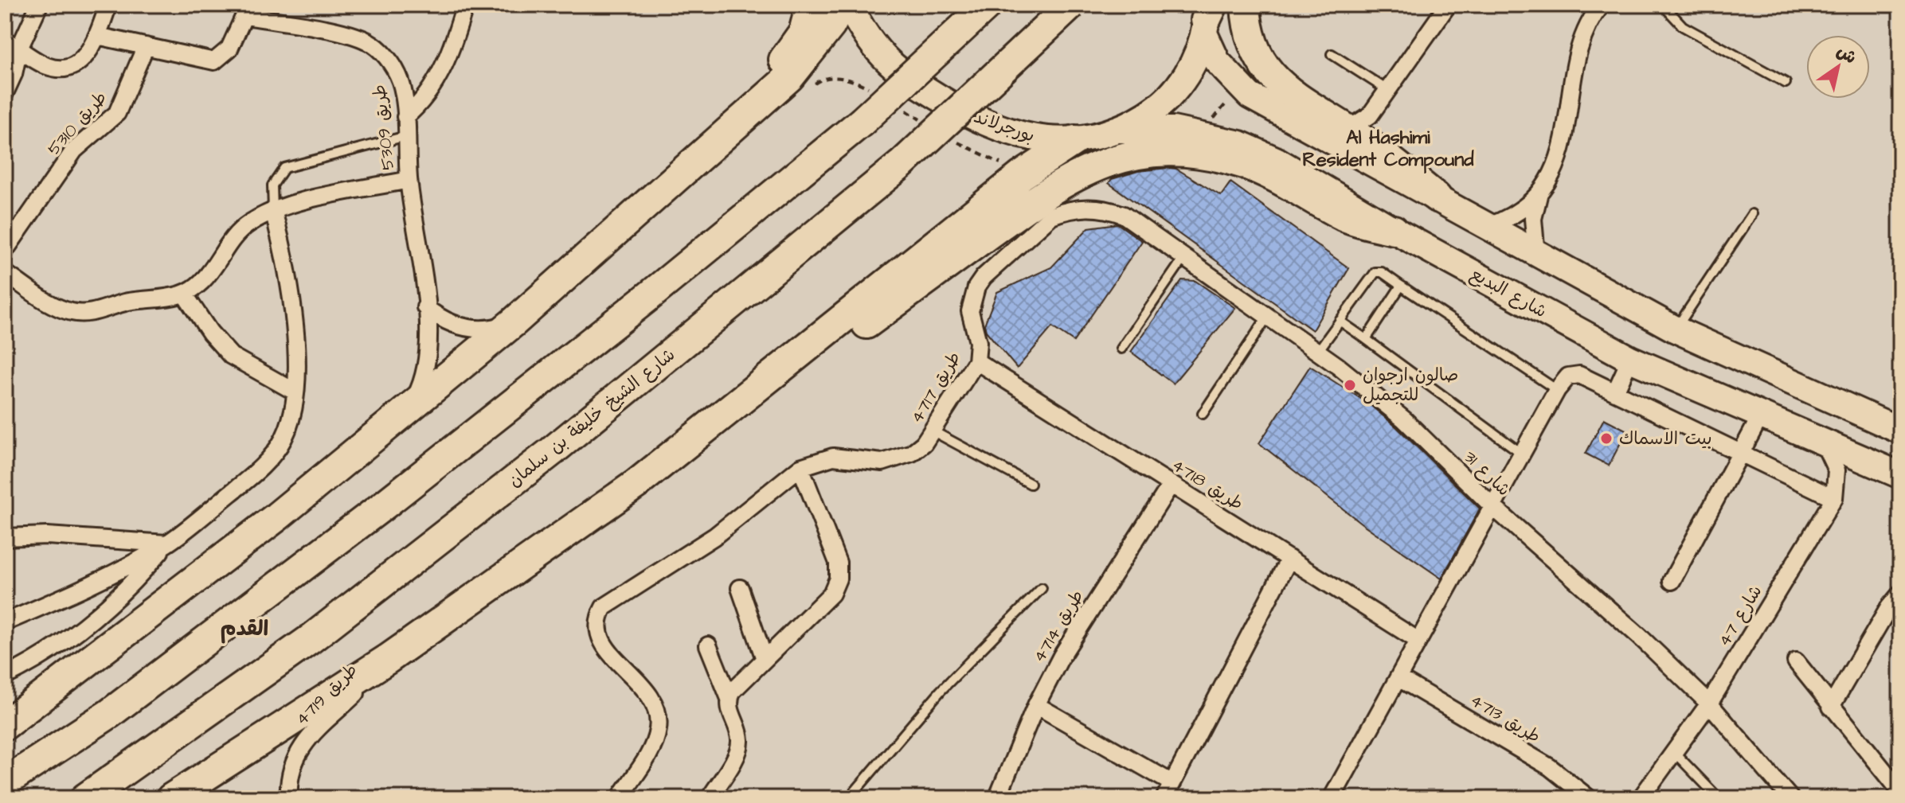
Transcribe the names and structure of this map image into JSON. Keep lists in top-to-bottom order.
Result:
{
  "streets": {
    "highway": ["شارع الشيخ خليفة بن سلمان"],
    "main road": ["بورجرلاند", "شارع البديع"],
    "street": [
      "طريق 5310",
      "طريق 5309",
      "طريق 4717",
      "شارع 31",
      "طريق 4718",
      "شارع 47",
      "طريق 4714",
      "طريق 4719",
      "طريق 4713"
    ]
  },
  "crossings": [
    ["بورجرلاند", "شارع البديع"],
    ["شارع البديع", "شارع 47"],
    ["طريق 4717", "شارع 31"],
    ["طريق 4717", "طريق 4718"],
    ["شارع 31", "شارع 47"],
    ["طريق 4718", "طريق 4714"]
  ],
  "districts": ["Al Hashimi Resident Compound", "القدم"],
  "places": ["صالون ارجوان للتجميل", "بيت الاسماك"],
  "north": "top right"
}
